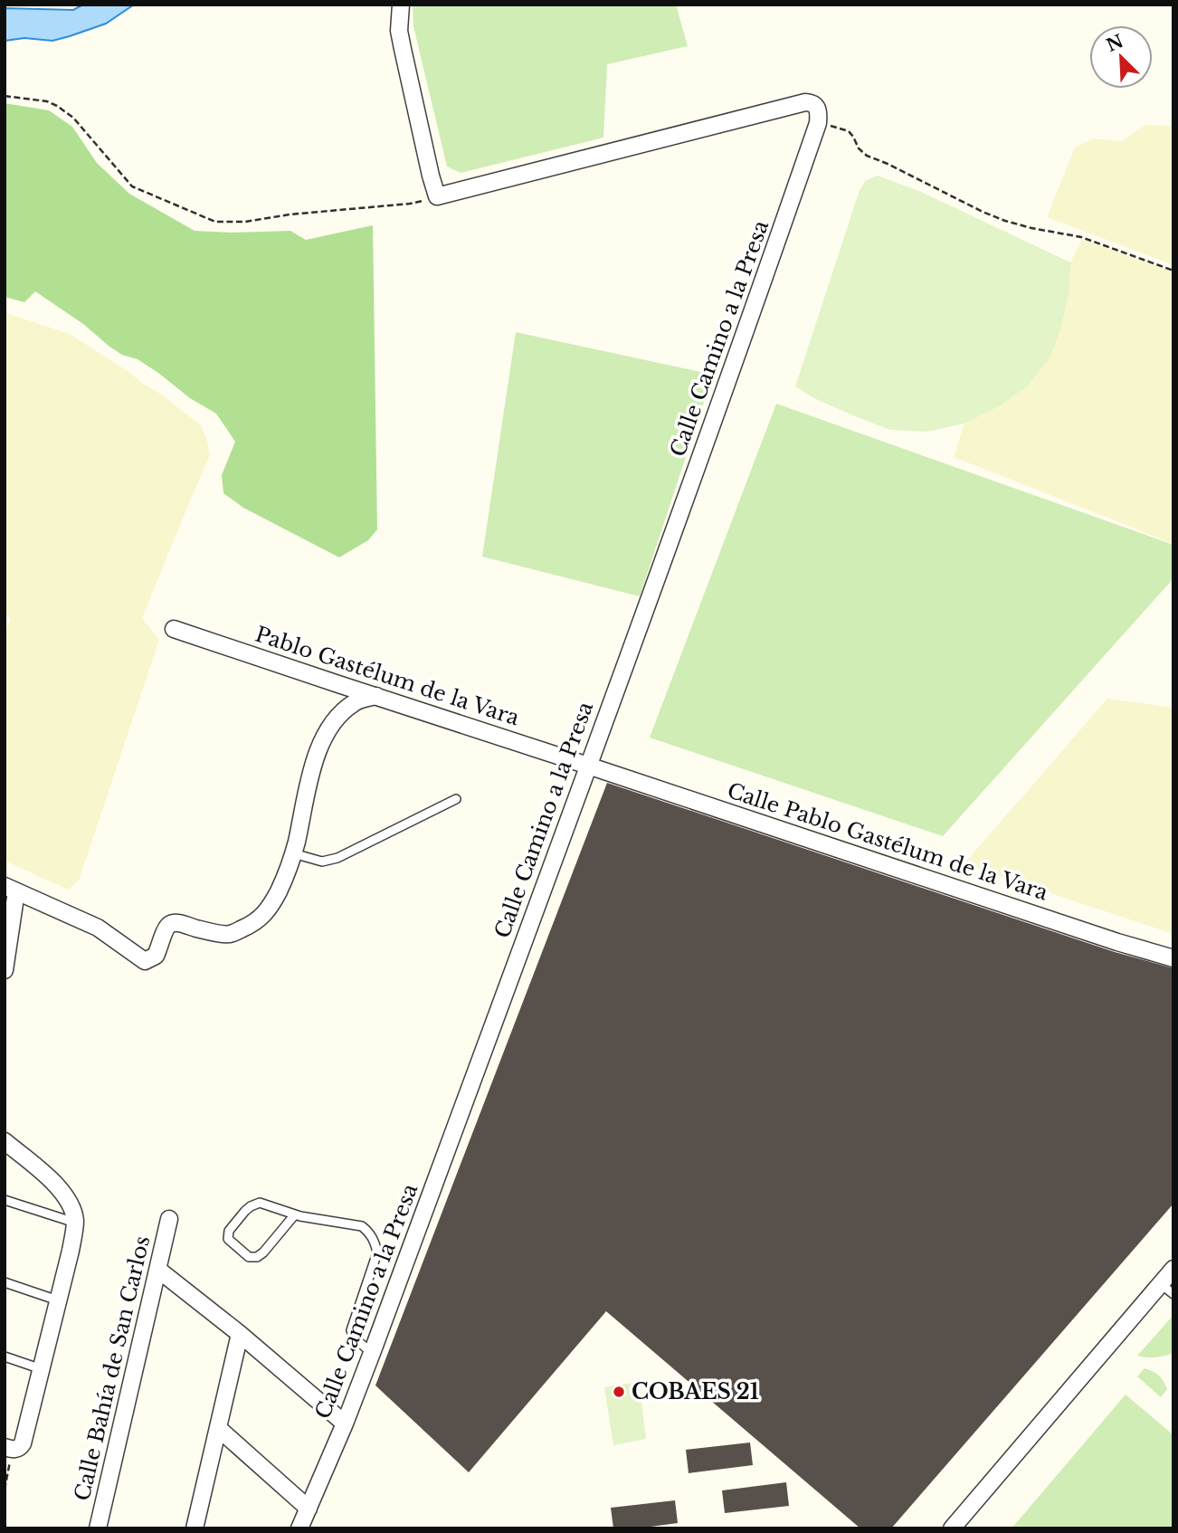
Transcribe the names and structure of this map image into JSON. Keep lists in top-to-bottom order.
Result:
{
  "streets": {
    "street": [
      "Calle Camino a la Presa",
      "Pablo Gastélum de la Vara",
      "Calle Pablo Gastélum de la Vara",
      "Calle Bahía de San Carlos"
    ]
  },
  "crossings": [
    ["Calle Camino a la Presa", "Pablo Gastélum de la Vara"],
    ["Calle Camino a la Presa", "Calle Pablo Gastélum de la Vara"],
    ["Pablo Gastélum de la Vara", "Calle Pablo Gastélum de la Vara"]
  ],
  "places": ["COBAES 21"],
  "north": "top left"
}
